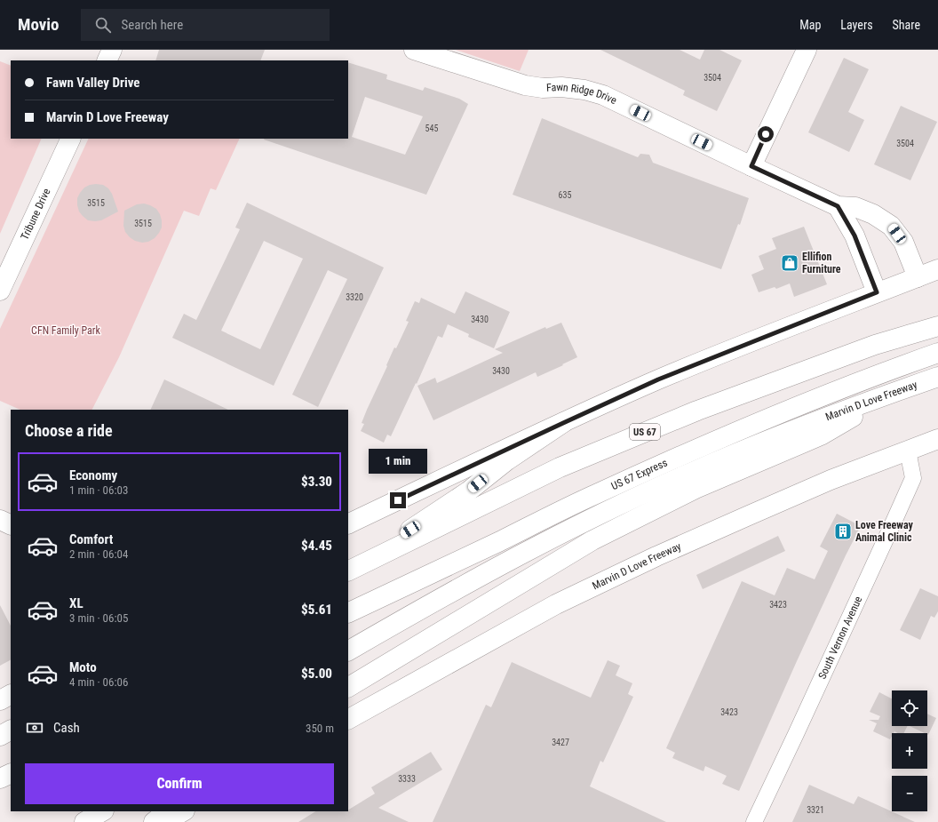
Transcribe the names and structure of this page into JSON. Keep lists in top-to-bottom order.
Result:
{
  "streets": {
    "main road": [
      "Fawn Ridge Drive",
      "Tribune Drive",
      "Marvin D Love Freeway",
      "US 67",
      "US 67 Express"
    ],
    "street": ["South Vernon Avenue"]
  },
  "crossings": [
    ["Marvin D Love Freeway", "South Vernon Avenue"]
  ],
  "parks": ["CFN Family Park"],
  "places": {
    "shop": ["Ellifion Furniture"],
    "building": ["Love Freeway Animal Clinic"]
  },
  "house_numbers": [
    "3504",
    "545",
    "3504",
    "635",
    "3515",
    "3515",
    "3320",
    "3430",
    "3430",
    "3423",
    "3423",
    "3427",
    "3333",
    "3321"
  ],
  "page": {
    "header": "Movio",
    "search": "Search here",
    "nav": ["Map", "Layers", "Share"],
    "banner": ["Fawn Valley Drive", "Marvin D Love Freeway"],
    "heading": "Choose a ride",
    "bubble": "1 min",
    "list": [
      {
        "name": "Economy",
        "note": "1 min · 06:03",
        "value": "$3.30"
      },
      {
        "name": "Comfort",
        "note": "2 min · 06:04",
        "value": "$4.45"
      },
      {
        "name": "XL",
        "note": "3 min · 06:05",
        "value": "$5.61"
      },
      {
        "name": "Moto",
        "note": "4 min · 06:06",
        "value": "$5.00"
      }
    ],
    "map_buttons": ["+", "−"],
    "pay": ["Cash", "350 m"],
    "buttons": "Confirm"
  }
}
